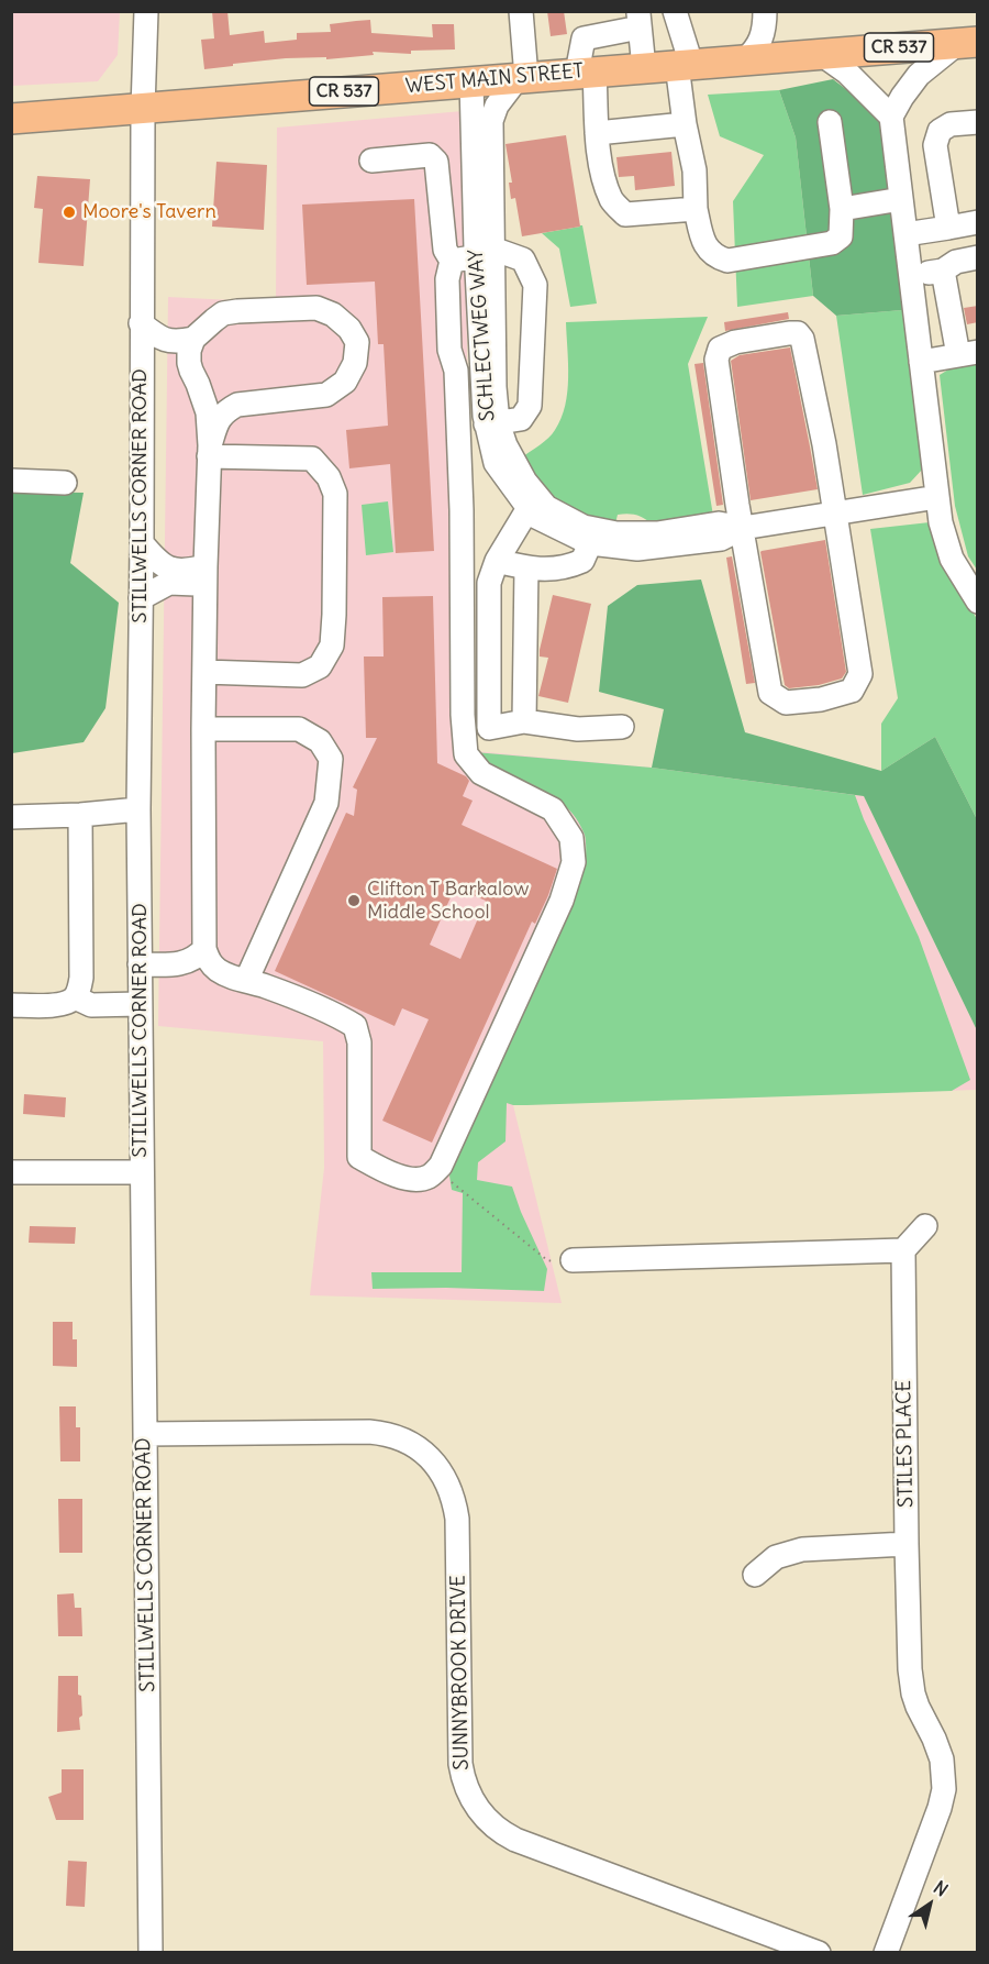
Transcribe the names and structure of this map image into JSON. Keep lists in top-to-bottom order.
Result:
{
  "streets": {
    "main road": ["CR 537", "WEST MAIN STREET"],
    "street": [
      "SCHLECTWEG WAY",
      "STILLWELLS CORNER ROAD",
      "STILES PLACE",
      "SUNNYBROOK DRIVE"
    ]
  },
  "crossings": [
    ["WEST MAIN STREET", "SCHLECTWEG WAY"],
    ["WEST MAIN STREET", "STILLWELLS CORNER ROAD"],
    ["STILLWELLS CORNER ROAD", "SUNNYBROOK DRIVE"]
  ],
  "places": ["Moore's Tavern", "Clifton T Barkalow Middle School"],
  "north": "top right"
}
